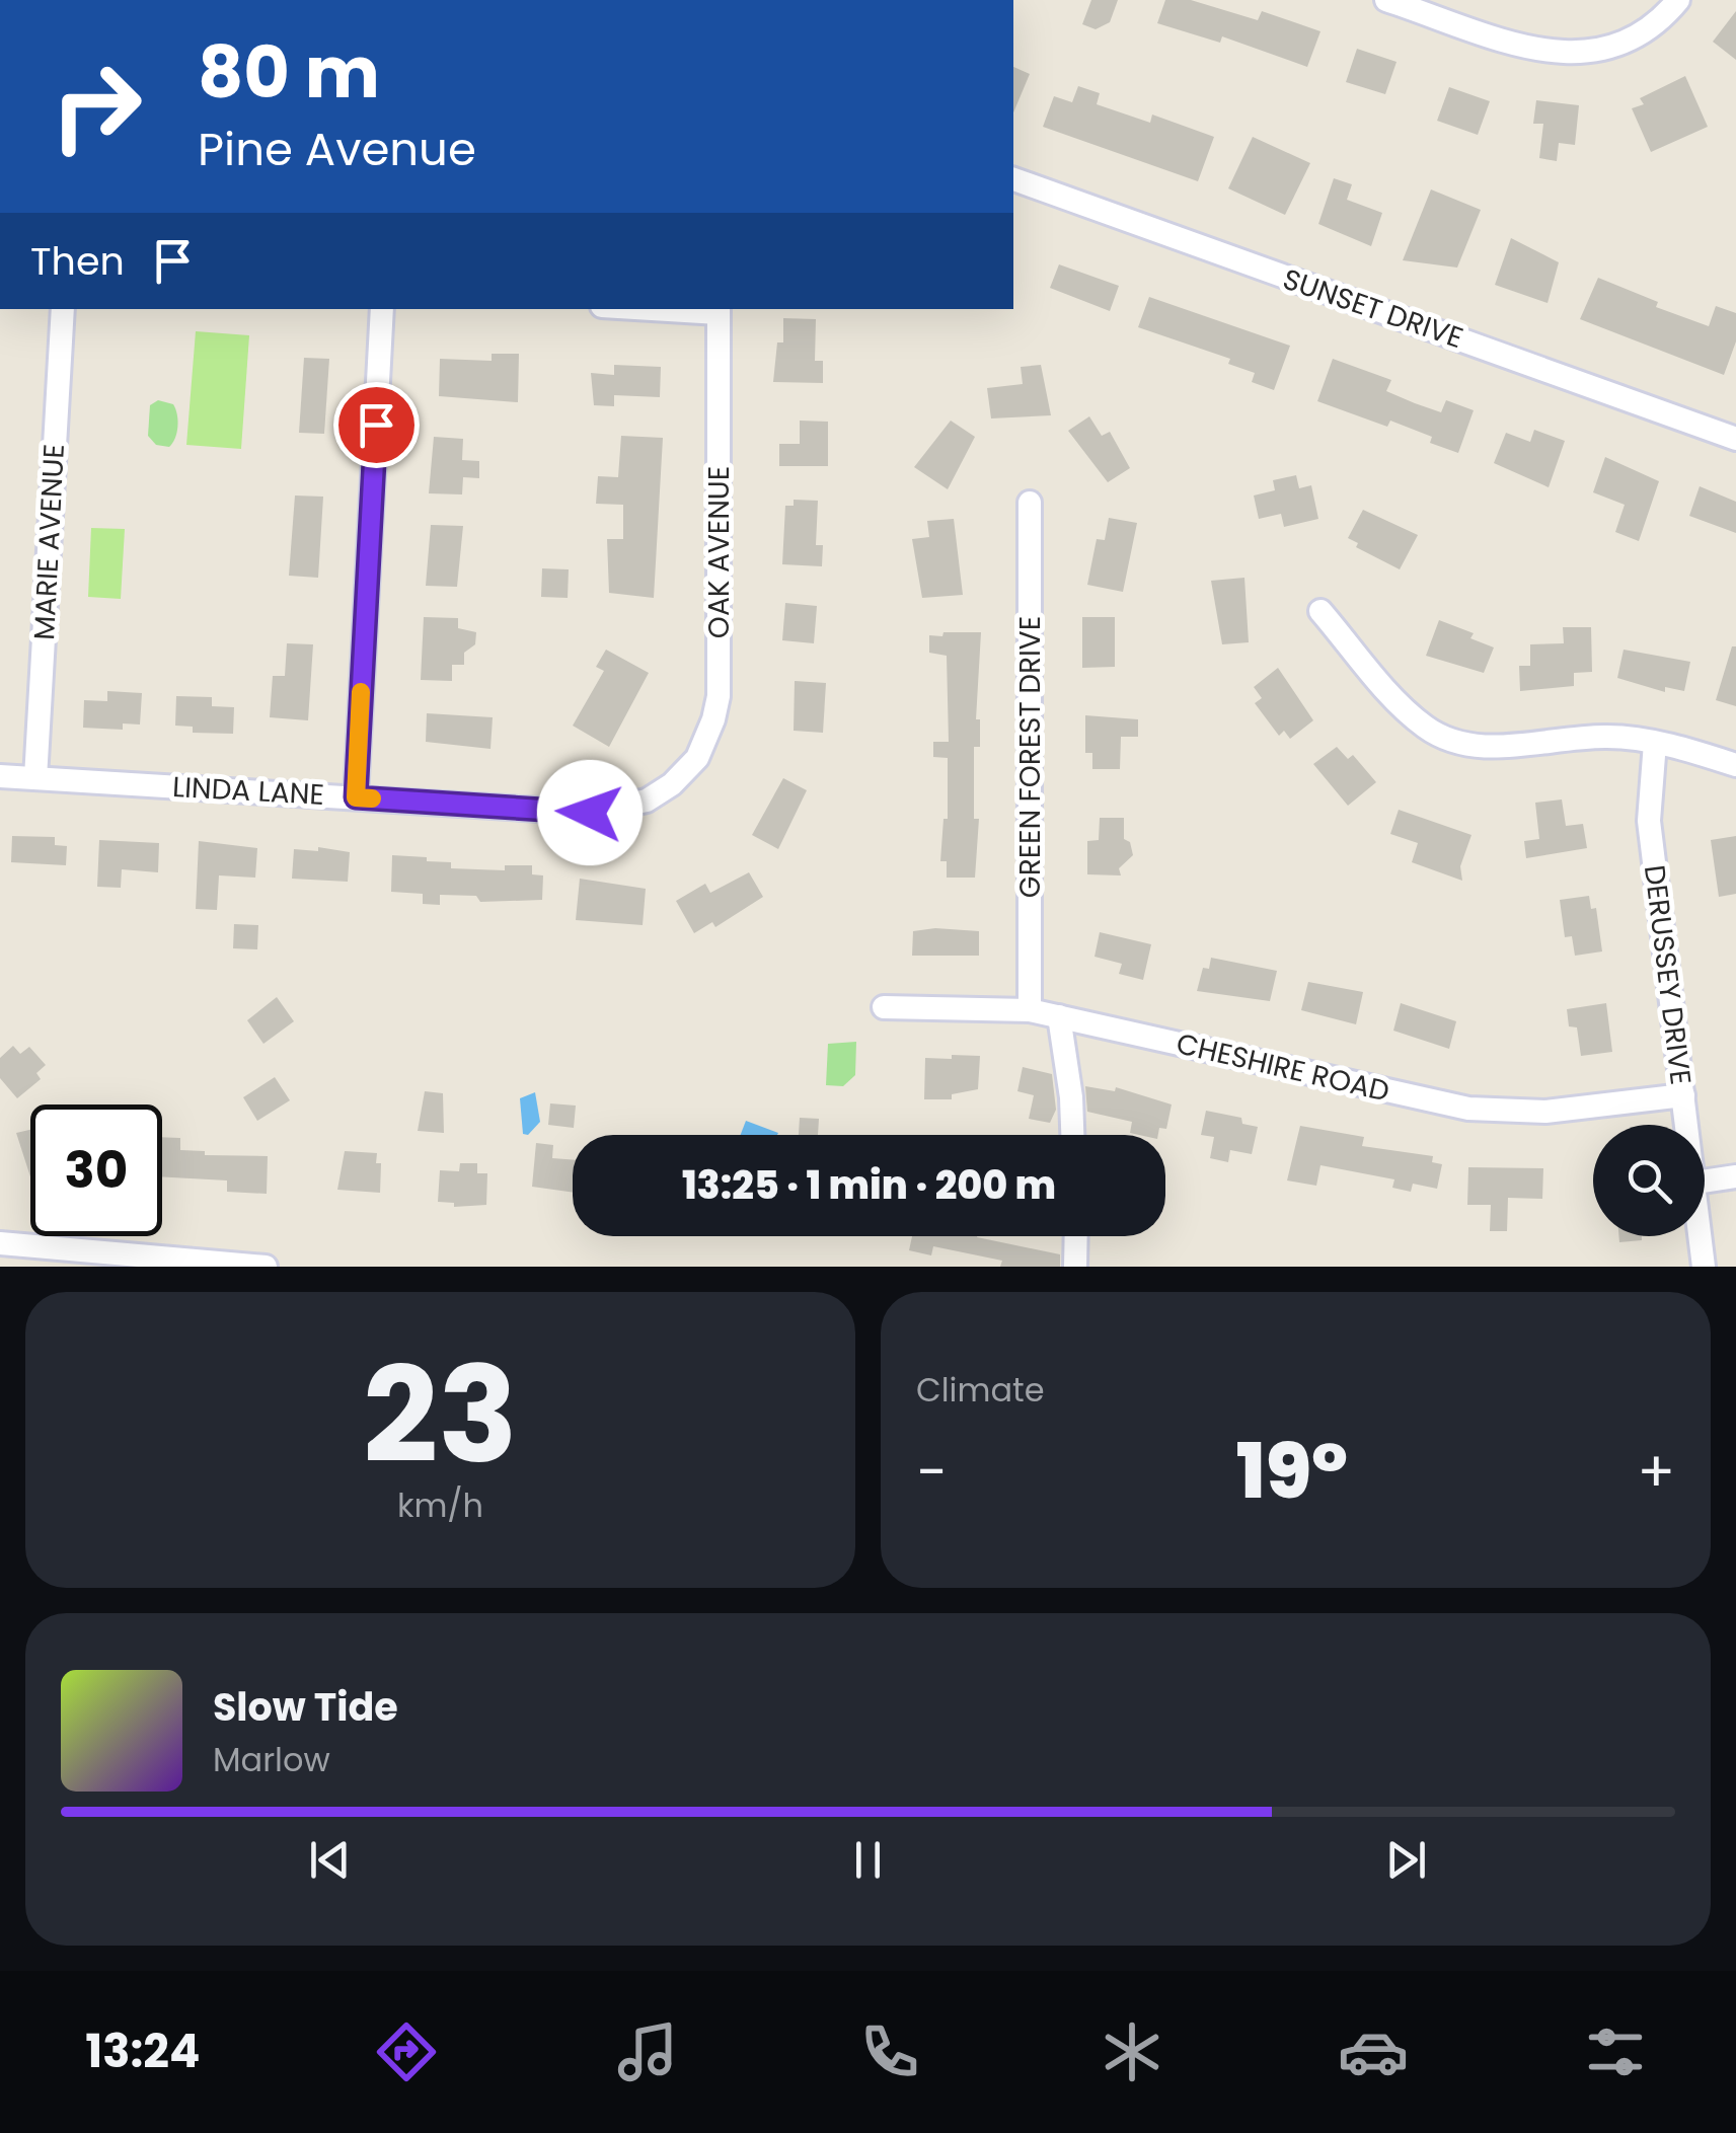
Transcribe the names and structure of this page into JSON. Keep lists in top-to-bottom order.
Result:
{
  "streets": {
    "street": [
      "SUNSET DRIVE",
      "MARIE AVENUE",
      "OAK AVENUE",
      "GREEN FOREST DRIVE",
      "LINDA LANE",
      "DERUSSEY DRIVE",
      "CHESHIRE ROAD"
    ]
  },
  "crossings": [
    ["MARIE AVENUE", "LINDA LANE"],
    ["OAK AVENUE", "LINDA LANE"],
    ["GREEN FOREST DRIVE", "CHESHIRE ROAD"],
    ["DERUSSEY DRIVE", "CHESHIRE ROAD"]
  ],
  "page": {
    "turn": ["80 m", "Pine Avenue"],
    "then": "Then",
    "limit": "30",
    "trip": "13:25 · 1 min · 200 m",
    "tile": [
      ["23", "km/h"],
      "Climate"
    ],
    "heat": ["−", "19°", "+"],
    "song": ["Slow Tide", "Marlow"],
    "tabs": "13:24"
  }
}
